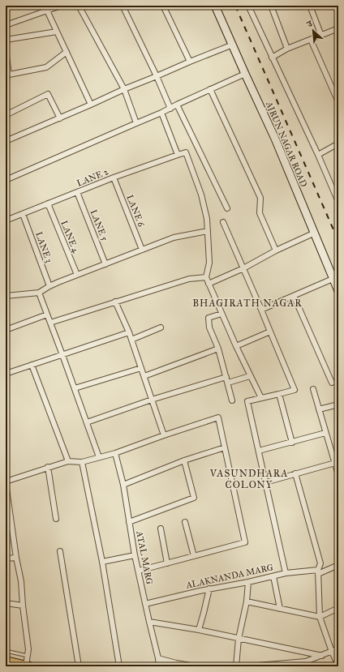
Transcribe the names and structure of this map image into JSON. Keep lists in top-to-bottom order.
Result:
{
  "streets": {
    "street": [
      "AJRUN NAGAR ROAD",
      "LANE 2",
      "LANE 6",
      "LANE 5",
      "LANE 4",
      "LANE 3",
      "ATAL MARG",
      "ALAKNANDA MARG"
    ]
  },
  "crossings": [
    ["LANE 2", "LANE 6"],
    ["LANE 2", "LANE 5"],
    ["LANE 2", "LANE 4"],
    ["LANE 2", "LANE 3"],
    ["ATAL MARG", "ALAKNANDA MARG"]
  ],
  "districts": ["BHAGIRATH NAGAR", "VASUNDHARA COLONY"],
  "north": "top left"
}
